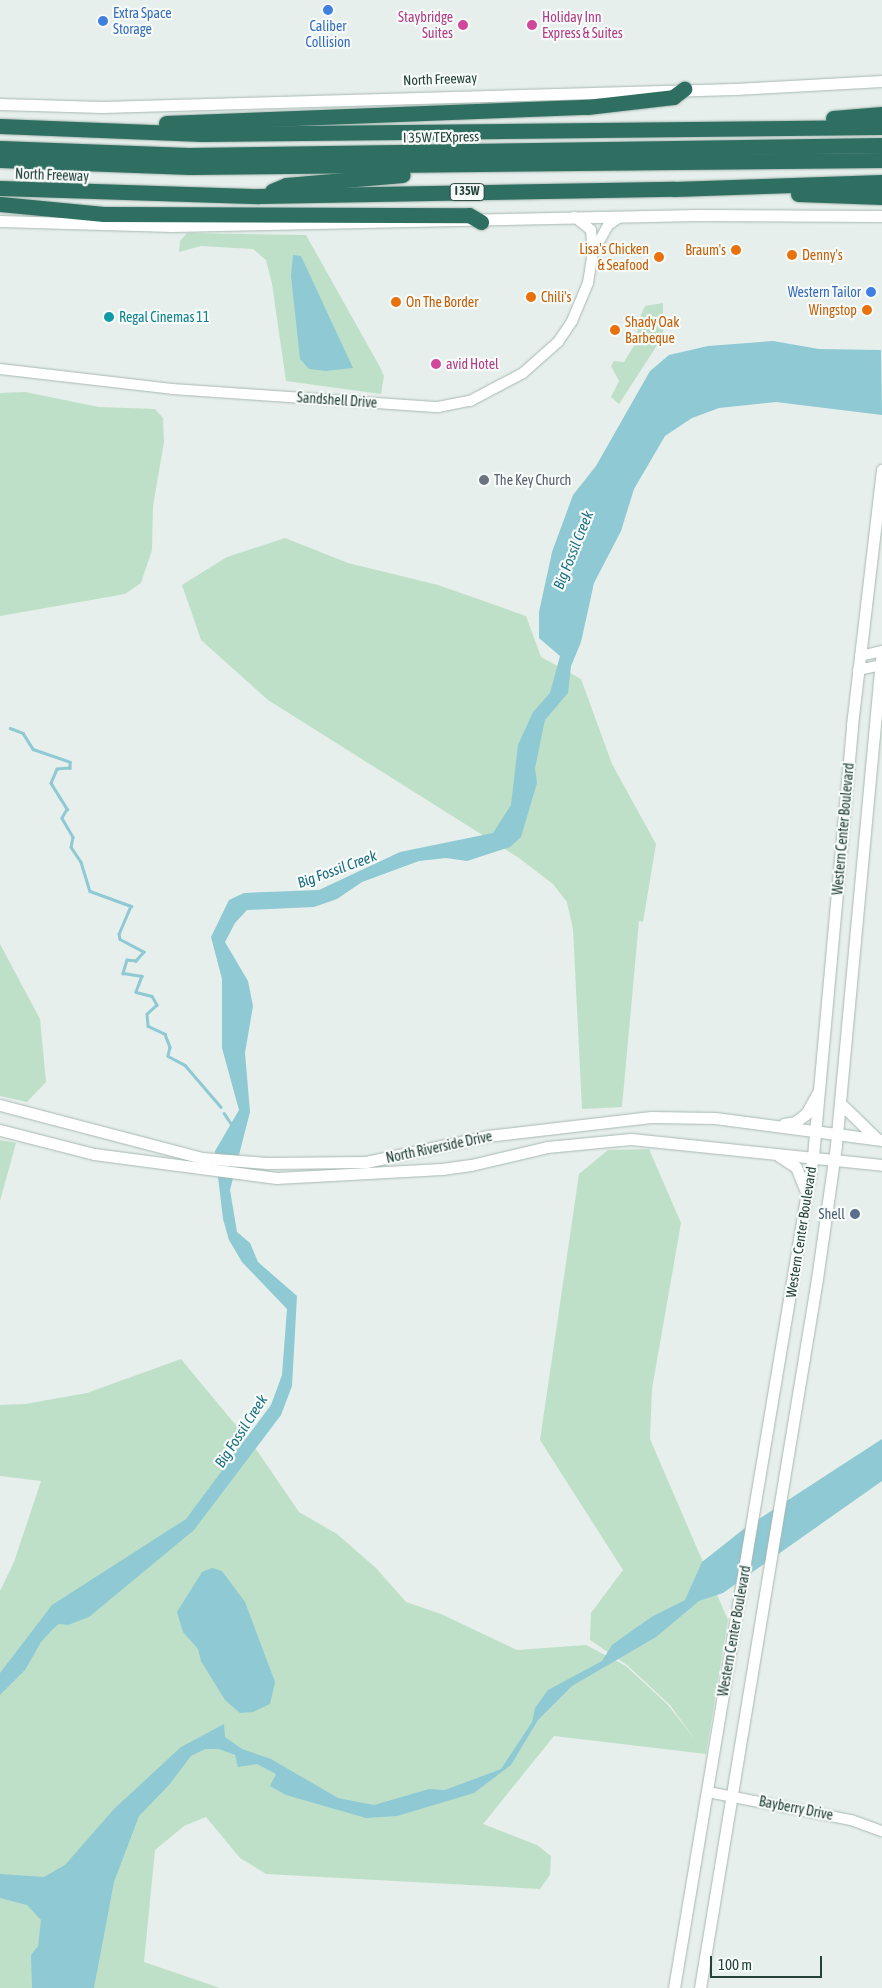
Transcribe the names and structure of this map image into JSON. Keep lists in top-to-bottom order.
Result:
{
  "streets": {
    "highway": ["North Freeway", "I 35W TEXpress", "I 35W"],
    "main road": ["Western Center Boulevard", "North Riverside Drive"],
    "street": ["Sandshell Drive", "Bayberry Drive"]
  },
  "crossings": [
    ["Western Center Boulevard", "North Riverside Drive"],
    ["Western Center Boulevard", "Bayberry Drive"]
  ],
  "water": ["Big Fossil Creek"],
  "places": [
    "Caliber Collision",
    "Extra Space Storage",
    "Staybridge Suites",
    "Holiday Inn Express & Suites",
    "Braum's",
    "Denny's",
    "Lisa's Chicken & Seafood",
    "Western Tailor",
    "Chili's",
    "On The Border",
    "Wingstop",
    "Regal Cinemas 11",
    "Shady Oak Barbeque",
    "avid Hotel",
    "The Key Church",
    "Shell"
  ],
  "scale_bar": "100 m"
}
